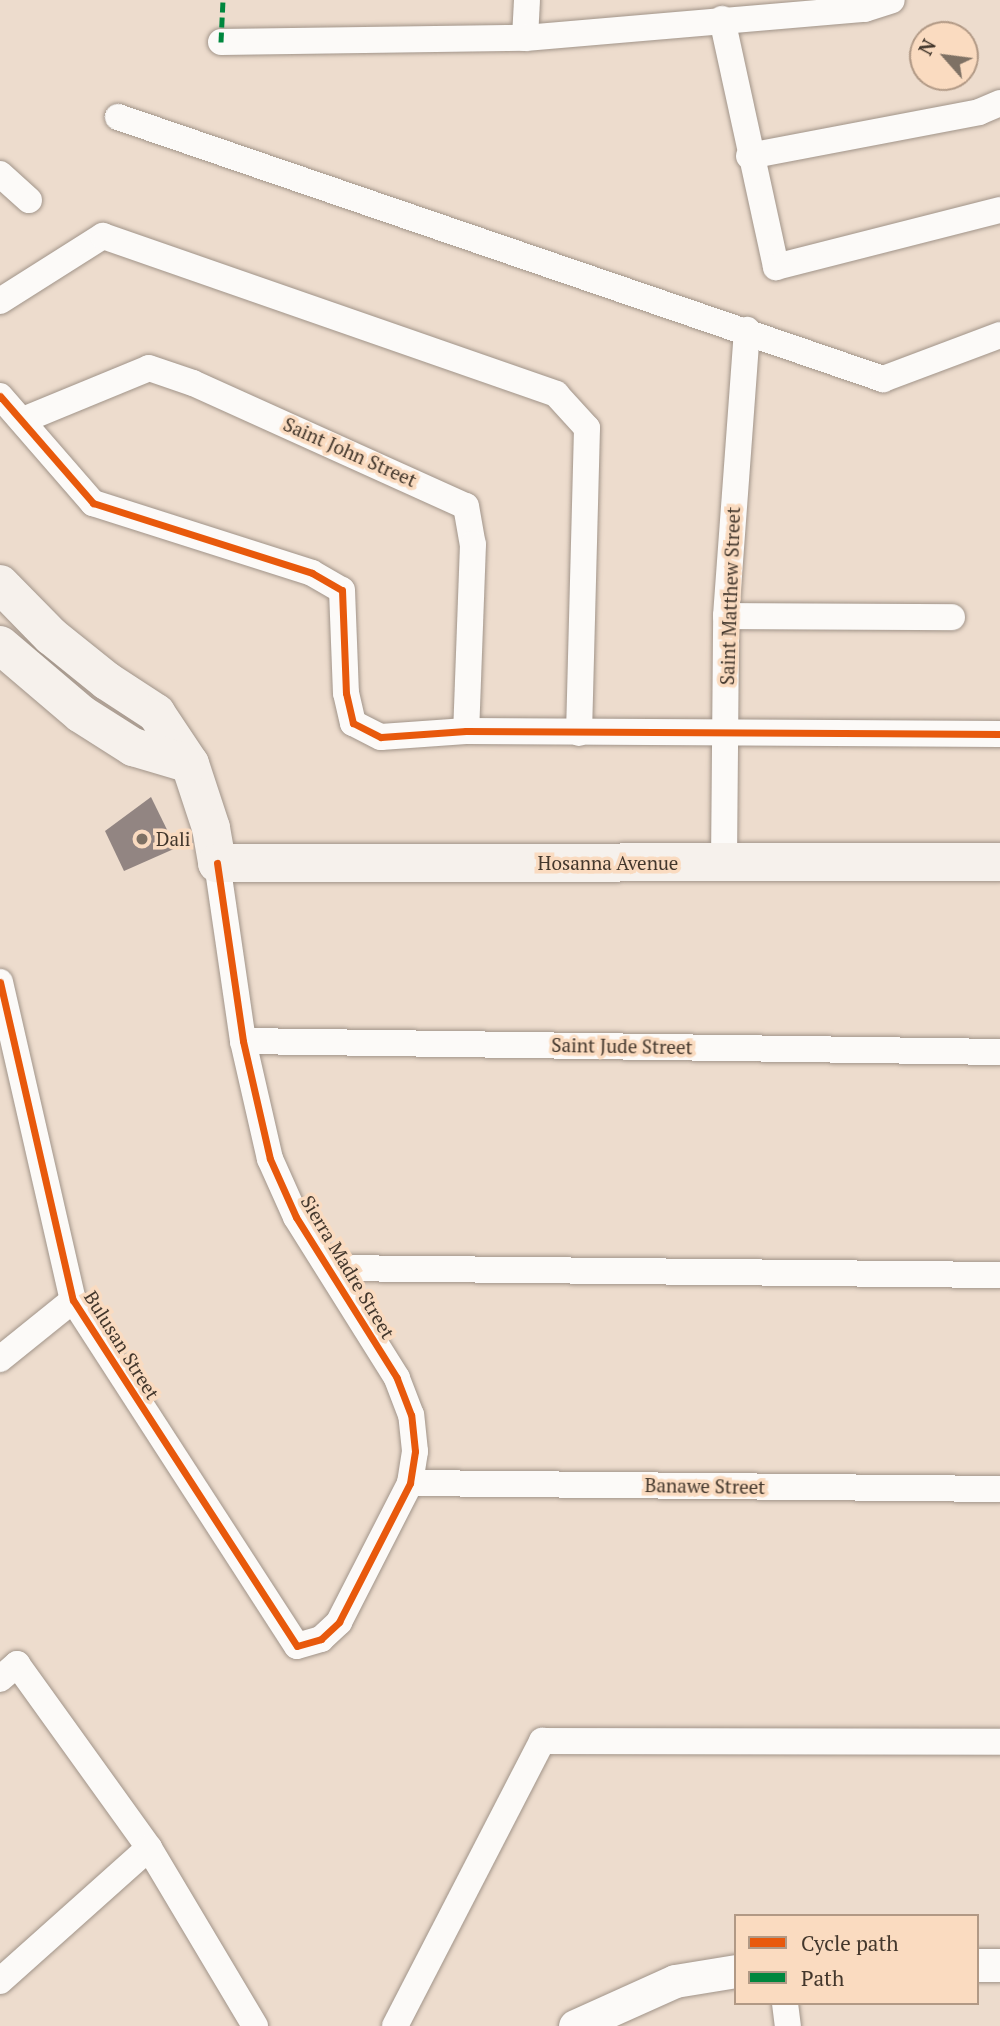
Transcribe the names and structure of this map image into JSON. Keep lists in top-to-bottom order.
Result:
{
  "streets": {
    "main road": ["Hosanna Avenue", "Sierra Madre Street"],
    "street": [
      "Saint John Street",
      "Saint Matthew Street",
      "Saint Jude Street",
      "Bulusan Street",
      "Banawe Street"
    ]
  },
  "crossings": [
    ["Saint Matthew Street", "Hosanna Avenue"],
    ["Hosanna Avenue", "Sierra Madre Street"],
    ["Saint Jude Street", "Sierra Madre Street"],
    ["Sierra Madre Street", "Bulusan Street"],
    ["Sierra Madre Street", "Banawe Street"]
  ],
  "places": ["Dali"],
  "legend": ["Cycle path", "Path"],
  "north": "top left"
}
